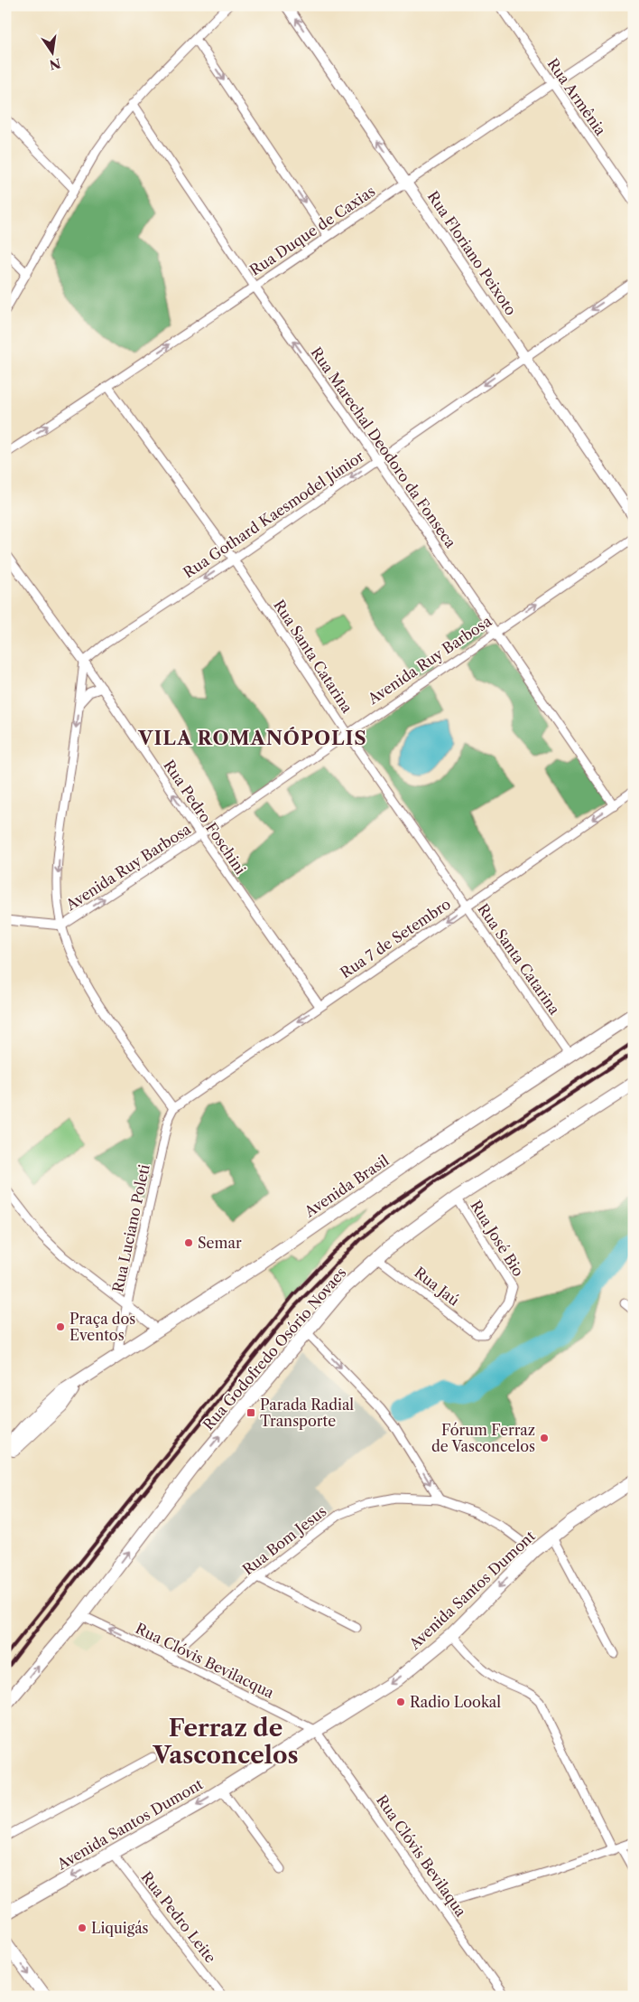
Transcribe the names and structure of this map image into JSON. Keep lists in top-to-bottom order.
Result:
{
  "streets": {
    "main road": ["Avenida Brasil", "Rua Godofredo Osório Novaes", "Avenida Santos Dumont"],
    "street": [
      "Rua Armênia",
      "Rua Duque de Caxias",
      "Rua Floriano Peixoto",
      "Rua Marechal Deodoro da Fonseca",
      "Rua Gothard Kaesmodel Júnior",
      "Rua Santa Catarina",
      "Avenida Ruy Barbosa",
      "Rua Pedro Foschini",
      "Rua 7 de Setembro",
      "Rua Luciano Poleti",
      "Rua José Bio",
      "Rua Jaú",
      "Rua Bom Jesus",
      "Rua Clóvis Bevilacqua",
      "Rua Clóvis Bevilaqua",
      "Rua Pedro Leite"
    ]
  },
  "crossings": [
    ["Rua Armênia", "Rua Duque de Caxias"],
    ["Rua Duque de Caxias", "Rua Floriano Peixoto"],
    ["Rua Duque de Caxias", "Rua Marechal Deodoro da Fonseca"],
    ["Rua Duque de Caxias", "Rua Santa Catarina"],
    ["Rua Floriano Peixoto", "Rua Gothard Kaesmodel Júnior"],
    ["Rua Marechal Deodoro da Fonseca", "Rua Gothard Kaesmodel Júnior"],
    ["Rua Marechal Deodoro da Fonseca", "Avenida Ruy Barbosa"],
    ["Rua Marechal Deodoro da Fonseca", "Rua 7 de Setembro"],
    ["Rua Gothard Kaesmodel Júnior", "Rua Santa Catarina"],
    ["Rua Gothard Kaesmodel Júnior", "Rua Pedro Foschini"],
    ["Rua Santa Catarina", "Avenida Ruy Barbosa"],
    ["Rua Santa Catarina", "Rua 7 de Setembro"],
    ["Rua Santa Catarina", "Avenida Brasil"],
    ["Avenida Ruy Barbosa", "Rua Pedro Foschini"],
    ["Rua Pedro Foschini", "Rua 7 de Setembro"],
    ["Rua 7 de Setembro", "Rua Luciano Poleti"],
    ["Avenida Brasil", "Rua Luciano Poleti"],
    ["Rua José Bio", "Rua Jaú"],
    ["Rua José Bio", "Rua Godofredo Osório Novaes"],
    ["Rua Jaú", "Rua Godofredo Osório Novaes"],
    ["Rua Godofredo Osório Novaes", "Rua Clóvis Bevilacqua"],
    ["Rua Bom Jesus", "Avenida Santos Dumont"],
    ["Rua Bom Jesus", "Rua Clóvis Bevilacqua"],
    ["Avenida Santos Dumont", "Rua Clóvis Bevilacqua"],
    ["Avenida Santos Dumont", "Rua Clóvis Bevilaqua"],
    ["Avenida Santos Dumont", "Rua Pedro Leite"],
    ["Rua Clóvis Bevilacqua", "Rua Clóvis Bevilaqua"]
  ],
  "one_way": [
    "Rua Duque de Caxias",
    "Rua Gothard Kaesmodel Júnior",
    "Avenida Ruy Barbosa",
    "Rua 7 de Setembro",
    "Rua Godofredo Osório Novaes",
    "Avenida Santos Dumont",
    "Rua Clóvis Bevilacqua"
  ],
  "districts": ["VILA ROMANÓPOLIS", "Ferraz de Vasconcelos"],
  "places": {
    "other": [
      "Semar",
      "Praça dos Eventos",
      "Fórum Ferraz de Vasconcelos",
      "Radio Lookal",
      "Liquigás"
    ],
    "transit": ["Parada Radial Transporte"]
  },
  "north": "bottom"
}
